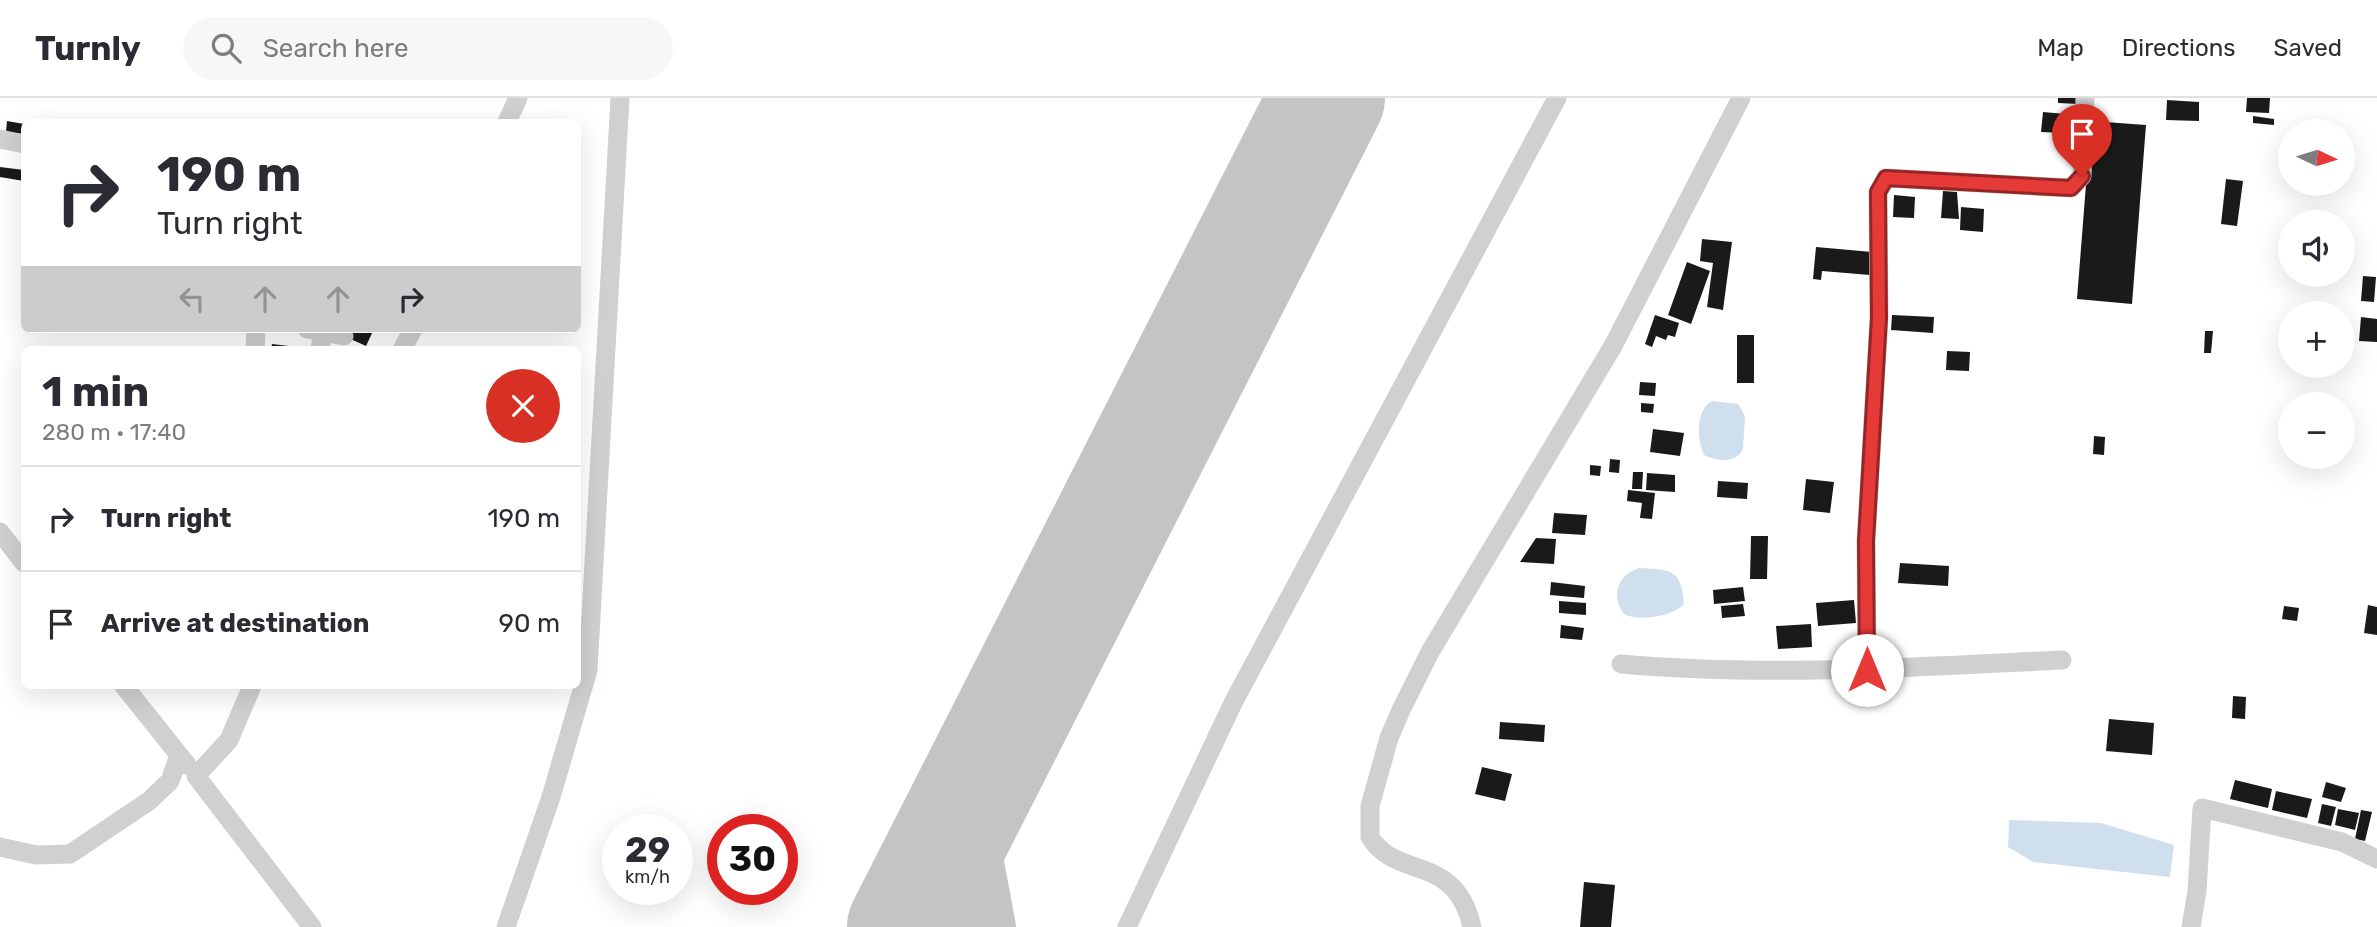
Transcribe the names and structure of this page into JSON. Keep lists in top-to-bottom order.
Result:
{
  "north": "right",
  "page": {
    "header": "Turnly",
    "search": "Search here",
    "nav": ["Map", "Directions", "Saved"],
    "map_buttons": ["+", "−"],
    "turn": ["190 m", "Turn right"],
    "heading": ["1 min", "280 m · 17:40"],
    "list": [
      {
        "name": "Turn right",
        "value": "190 m"
      },
      {
        "name": "Arrive at destination",
        "value": "90 m"
      }
    ],
    "speed": "29 km/h",
    "limit": "30"
  }
}
